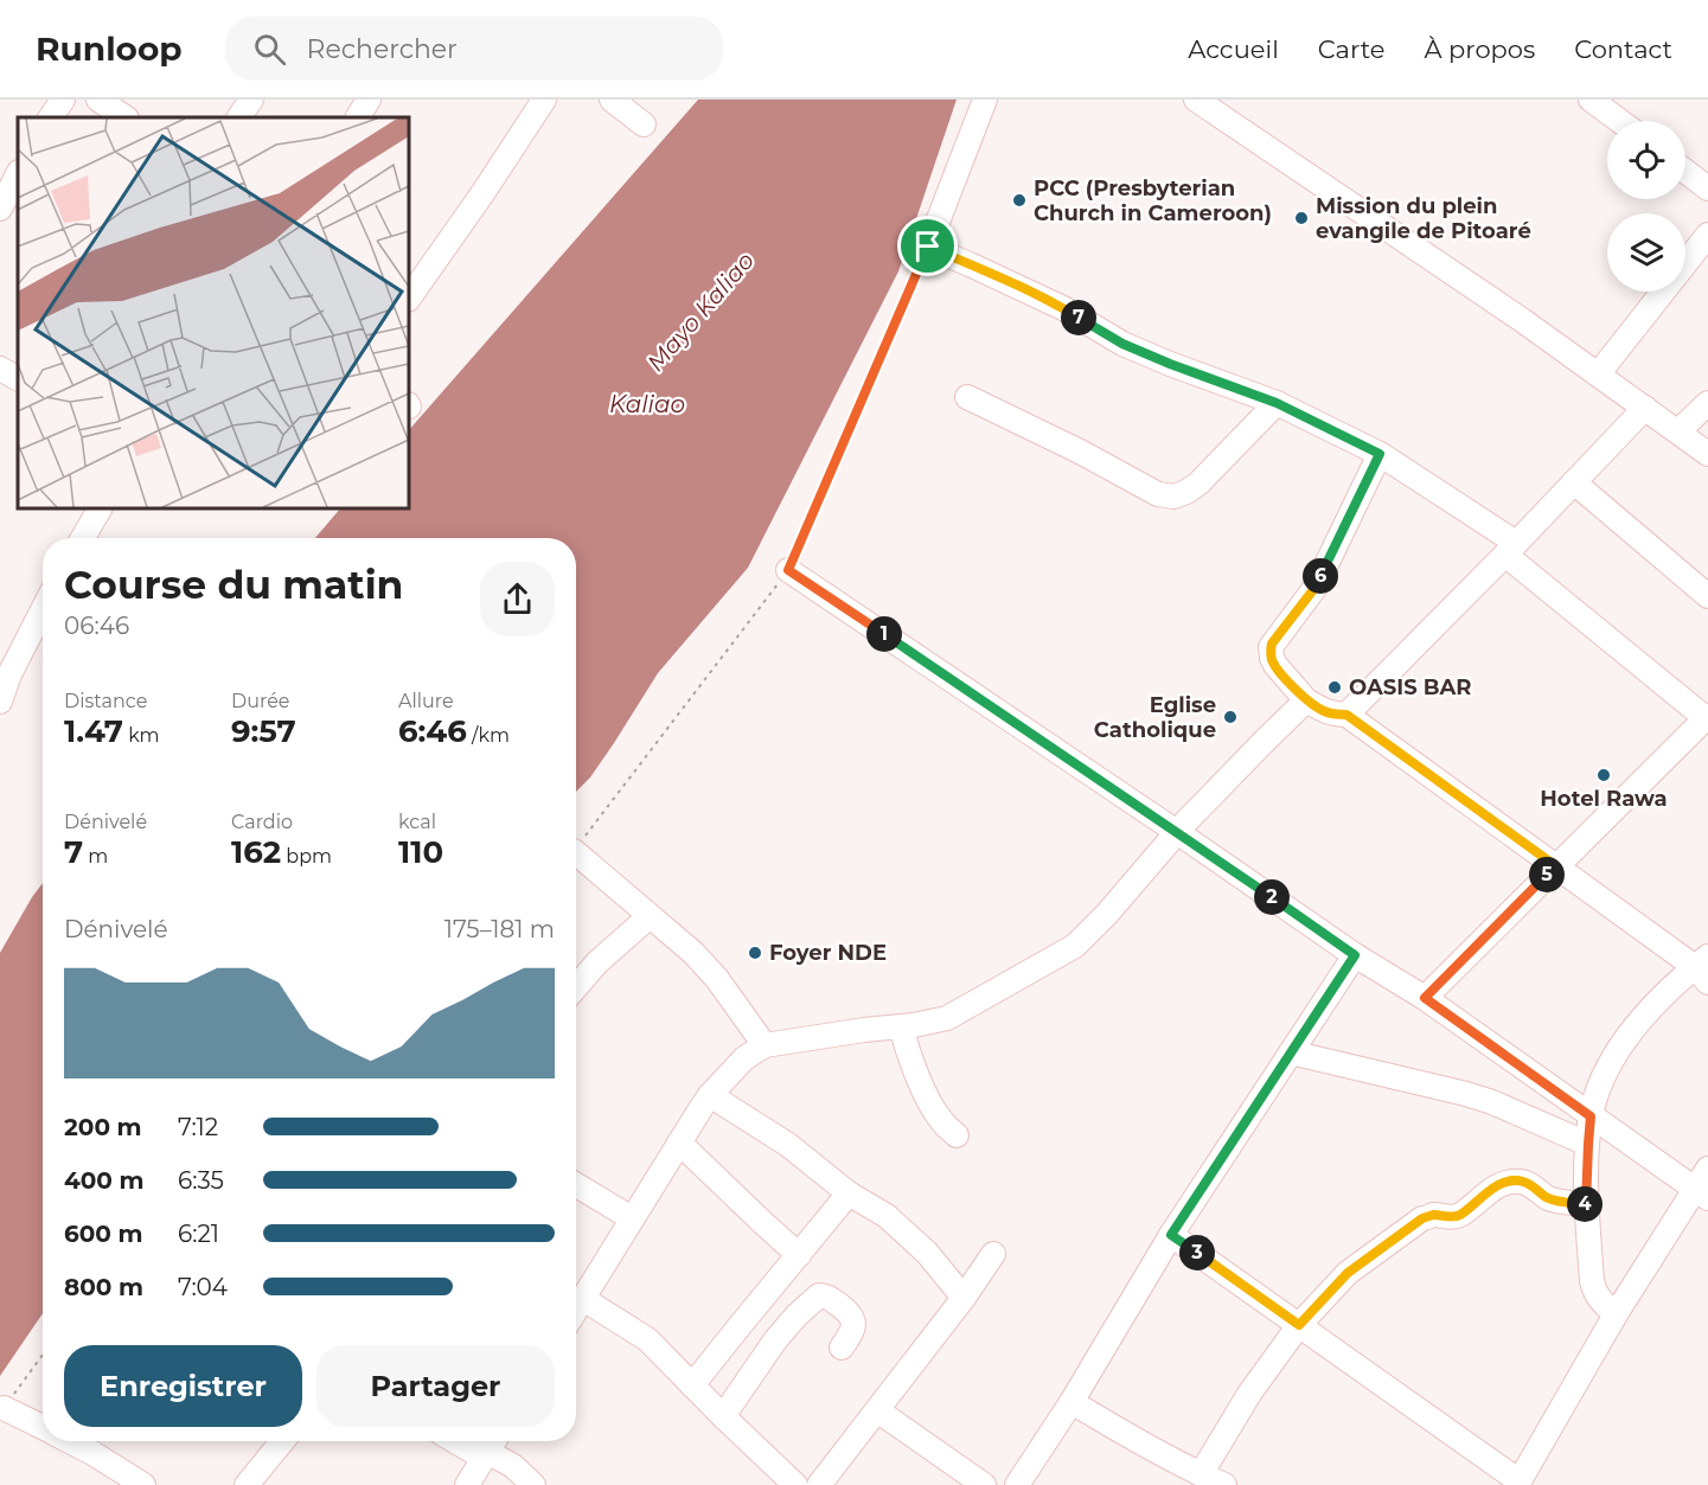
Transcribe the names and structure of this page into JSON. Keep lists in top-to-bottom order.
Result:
{
  "water": ["Mayo Kaliao", "Kaliao"],
  "places": [
    "PCC (Presbyterian Church in Cameroon)",
    "Mission du plein evangile de Pitoaré",
    "OASIS BAR",
    "Eglise Catholique",
    "Hotel Rawa",
    "Foyer NDE"
  ],
  "page": {
    "header": "Runloop",
    "search": "Rechercher",
    "nav": [
      "Accueil",
      "Carte",
      "À propos",
      "Contact"
    ],
    "pins": [
      "7",
      "6",
      "1",
      "5",
      "2",
      "4",
      "3"
    ],
    "heading": ["Course du matin", "06:46"],
    "stats": [
      ["Distance", "1.47 km"],
      ["Durée", "9:57"],
      ["Allure", "6:46 /km"],
      ["Dénivelé", "7 m"],
      ["Cardio", "162 bpm"],
      ["kcal", "110"]
    ],
    "chart": ["Dénivelé", "175–181 m"],
    "list": [
      {
        "name": "200 m",
        "note": "7:12"
      },
      {
        "name": "400 m",
        "note": "6:35"
      },
      {
        "name": "600 m",
        "note": "6:21"
      },
      {
        "name": "800 m",
        "note": "7:04"
      }
    ],
    "buttons": ["Enregistrer", "Partager"]
  }
}
